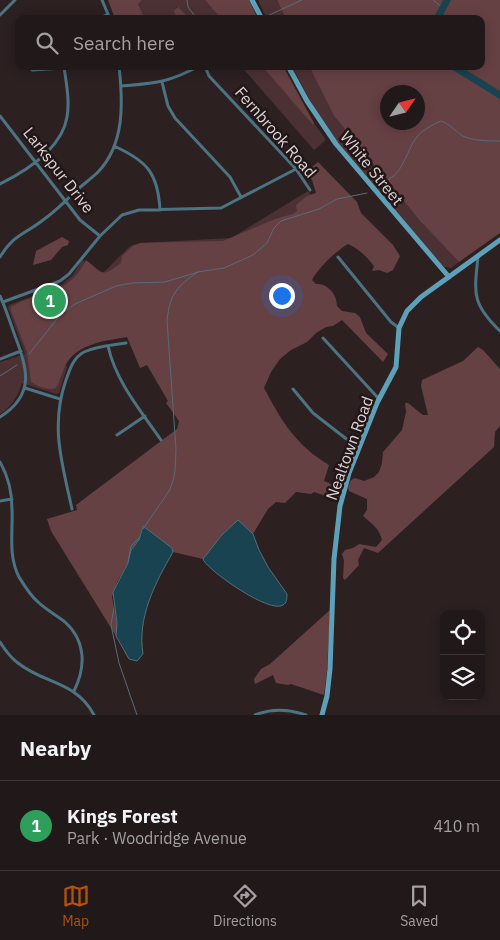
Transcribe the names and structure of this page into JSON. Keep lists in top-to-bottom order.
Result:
{
  "streets": {
    "street": [
      "Fernbrook Road",
      "White Street",
      "Larkspur Drive",
      "Nealtown Road"
    ]
  },
  "crossings": [
    ["White Street", "Nealtown Road"]
  ],
  "north": "top right",
  "page": {
    "search": "Search here",
    "pins": "1",
    "heading": "Nearby",
    "list": [
      {
        "mark": "1",
        "name": "Kings Forest",
        "note": "Park · Woodridge Avenue",
        "value": "410 m"
      }
    ],
    "nav": ["Map", "Directions", "Saved"]
  }
}
